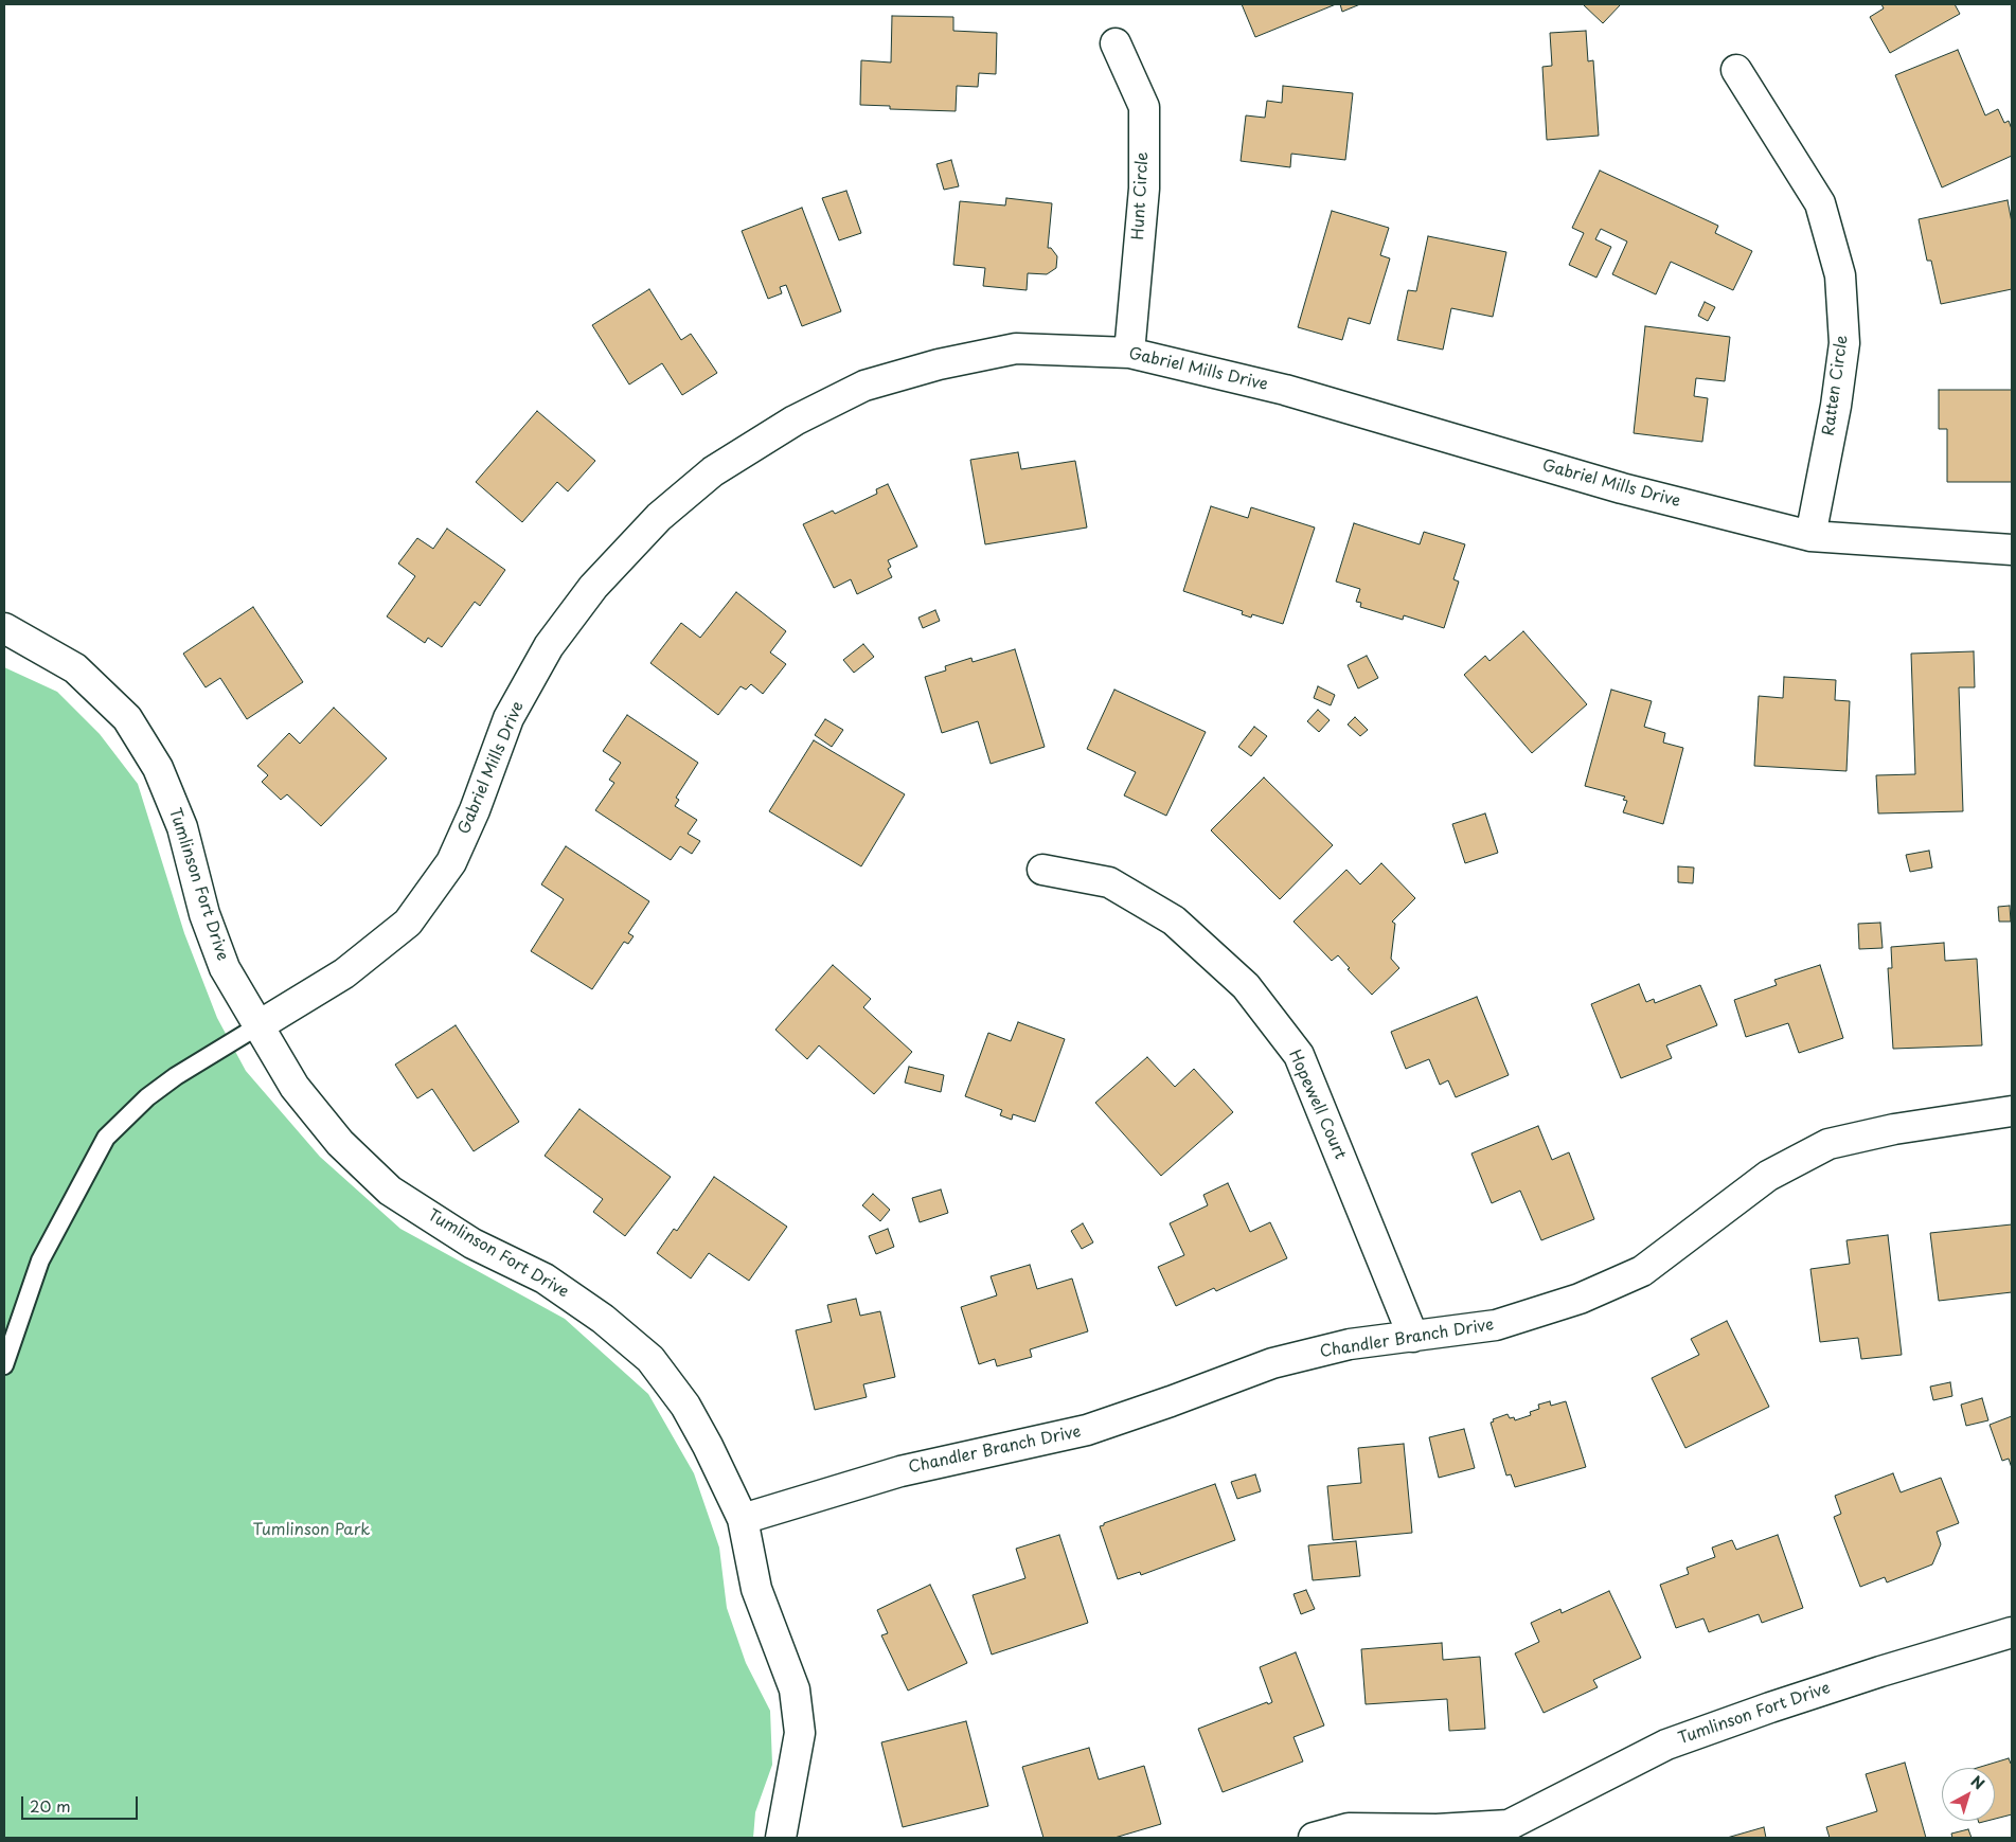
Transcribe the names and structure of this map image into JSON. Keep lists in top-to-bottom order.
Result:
{
  "streets": {
    "street": [
      "Hunt Circle",
      "Gabriel Mills Drive",
      "Ratten Circle",
      "Tumlinson Fort Drive",
      "Hopewell Court",
      "Chandler Branch Drive"
    ]
  },
  "crossings": [
    ["Hunt Circle", "Gabriel Mills Drive"],
    ["Gabriel Mills Drive", "Ratten Circle"],
    ["Gabriel Mills Drive", "Tumlinson Fort Drive"],
    ["Tumlinson Fort Drive", "Chandler Branch Drive"],
    ["Hopewell Court", "Chandler Branch Drive"]
  ],
  "parks": ["Tumlinson Park"],
  "scale_bar": "20 m",
  "north": "top right"
}
